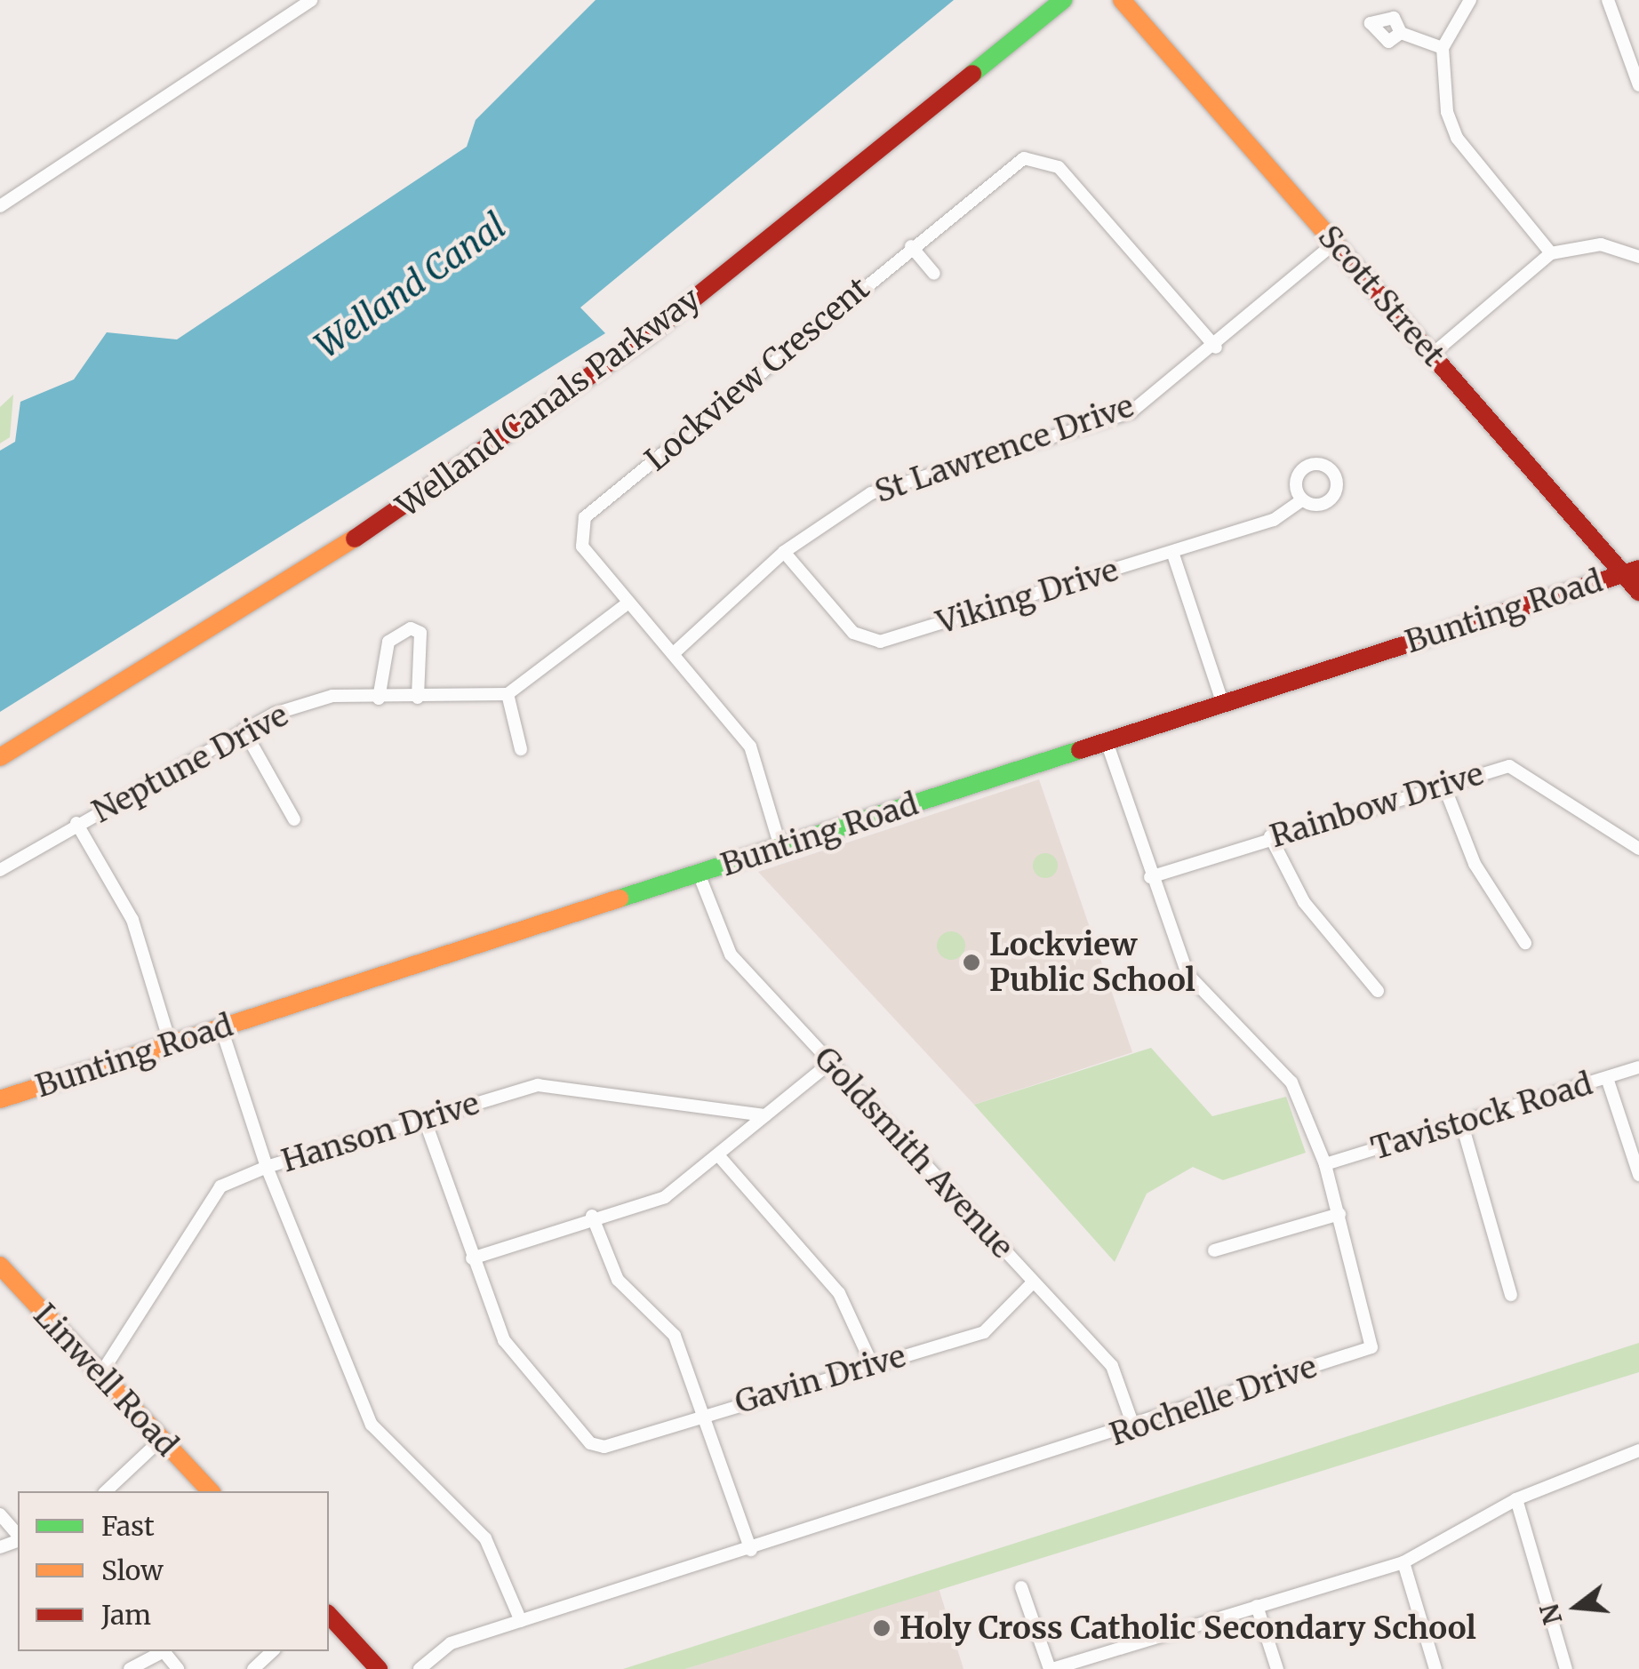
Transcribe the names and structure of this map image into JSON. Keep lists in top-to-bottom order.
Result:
{
  "streets": {
    "main road": [
      "Scott Street",
      "Welland Canals Parkway",
      "Bunting Road",
      "Linwell Road"
    ],
    "street": [
      "Lockview Crescent",
      "St Lawrence Drive",
      "Viking Drive",
      "Neptune Drive",
      "Rainbow Drive",
      "Tavistock Road",
      "Hanson Drive",
      "Goldsmith Avenue",
      "Gavin Drive",
      "Rochelle Drive"
    ]
  },
  "crossings": [
    ["Scott Street", "St Lawrence Drive"],
    ["Scott Street", "Bunting Road"],
    ["Lockview Crescent", "St Lawrence Drive"],
    ["Lockview Crescent", "Bunting Road"],
    ["St Lawrence Drive", "Viking Drive"],
    ["Bunting Road", "Goldsmith Avenue"],
    ["Bunting Road", "Rochelle Drive"],
    ["Rainbow Drive", "Rochelle Drive"],
    ["Tavistock Road", "Rochelle Drive"],
    ["Hanson Drive", "Linwell Road"],
    ["Goldsmith Avenue", "Gavin Drive"],
    ["Goldsmith Avenue", "Rochelle Drive"]
  ],
  "water": ["Welland Canal"],
  "places": ["Lockview Public School", "Holy Cross Catholic Secondary School"],
  "legend": ["Fast", "Slow", "Jam"],
  "north": "left"
}
